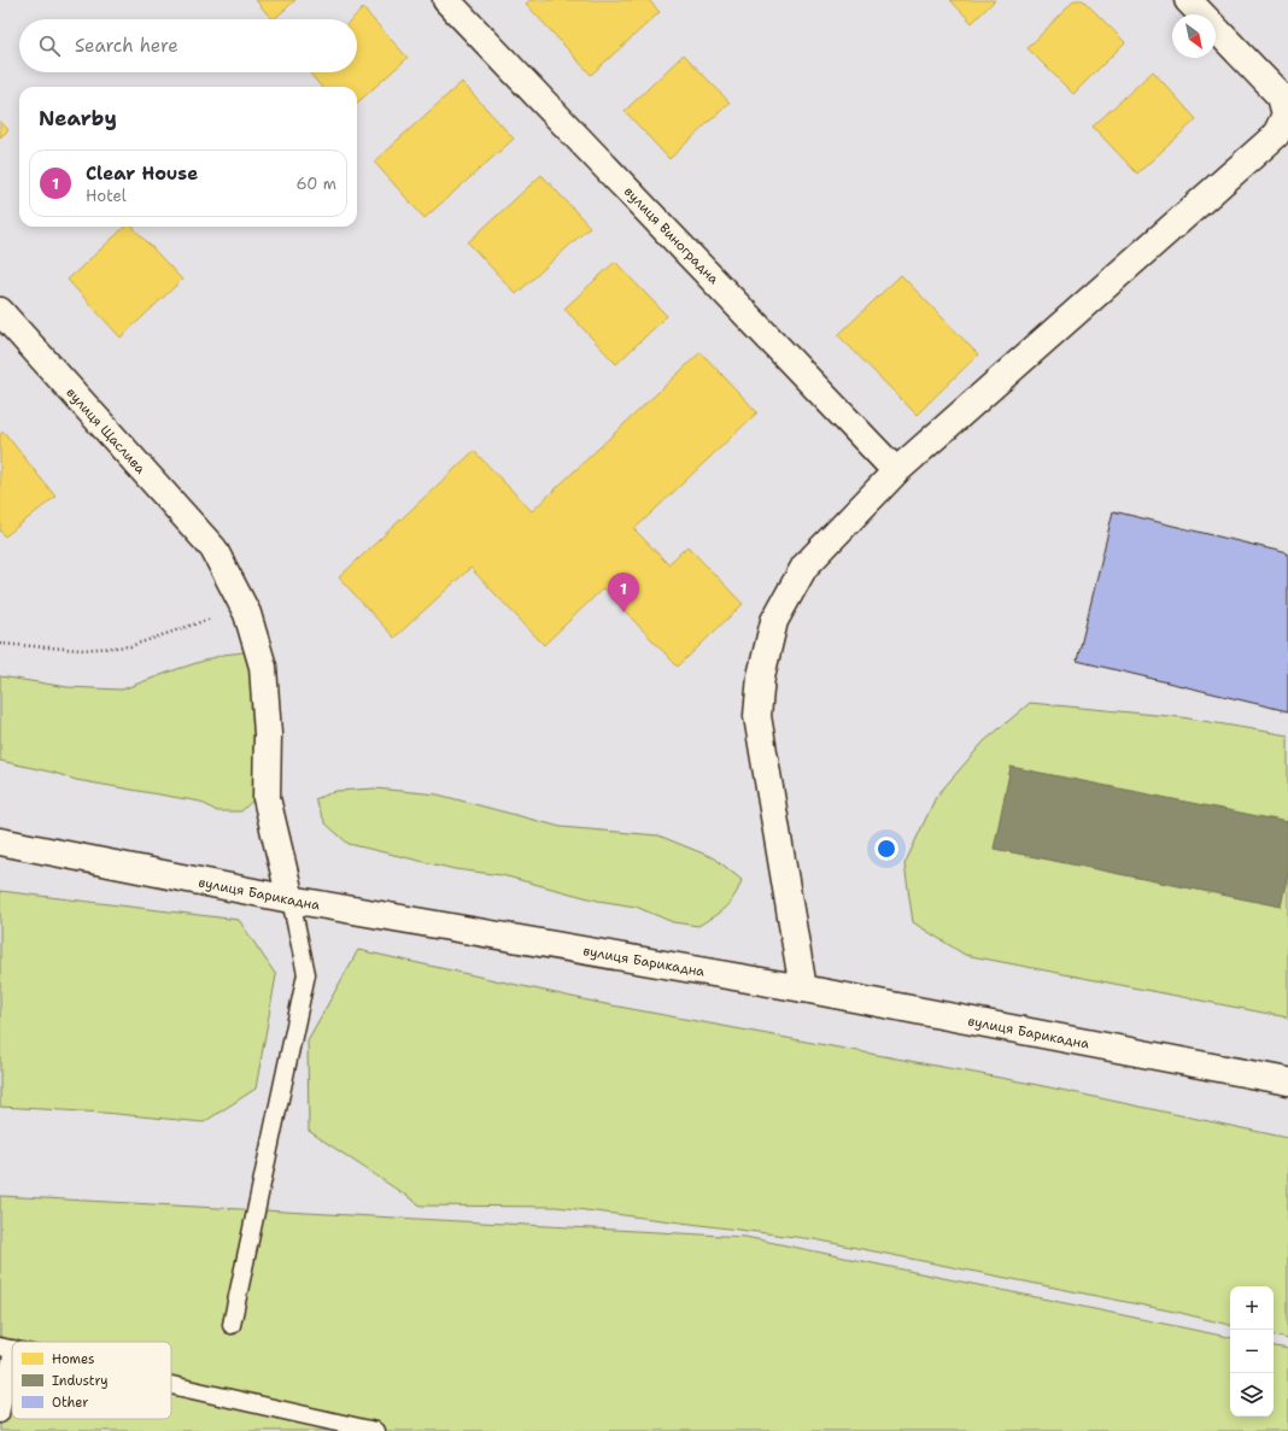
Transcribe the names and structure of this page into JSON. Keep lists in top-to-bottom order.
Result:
{
  "streets": {
    "street": ["вулиця Виноградна", "вулиця Щаслива", "вулиця Барикадна"]
  },
  "crossings": [
    ["вулиця Щаслива", "вулиця Барикадна"]
  ],
  "legend": ["Homes", "Industry", "Other"],
  "north": "bottom right",
  "page": {
    "search": "Search here",
    "heading": "Nearby",
    "list": [
      {
        "mark": "1",
        "name": "Clear House",
        "note": "Hotel",
        "value": "60 m"
      }
    ],
    "pins": "1",
    "map_buttons": ["+", "−"]
  }
}
